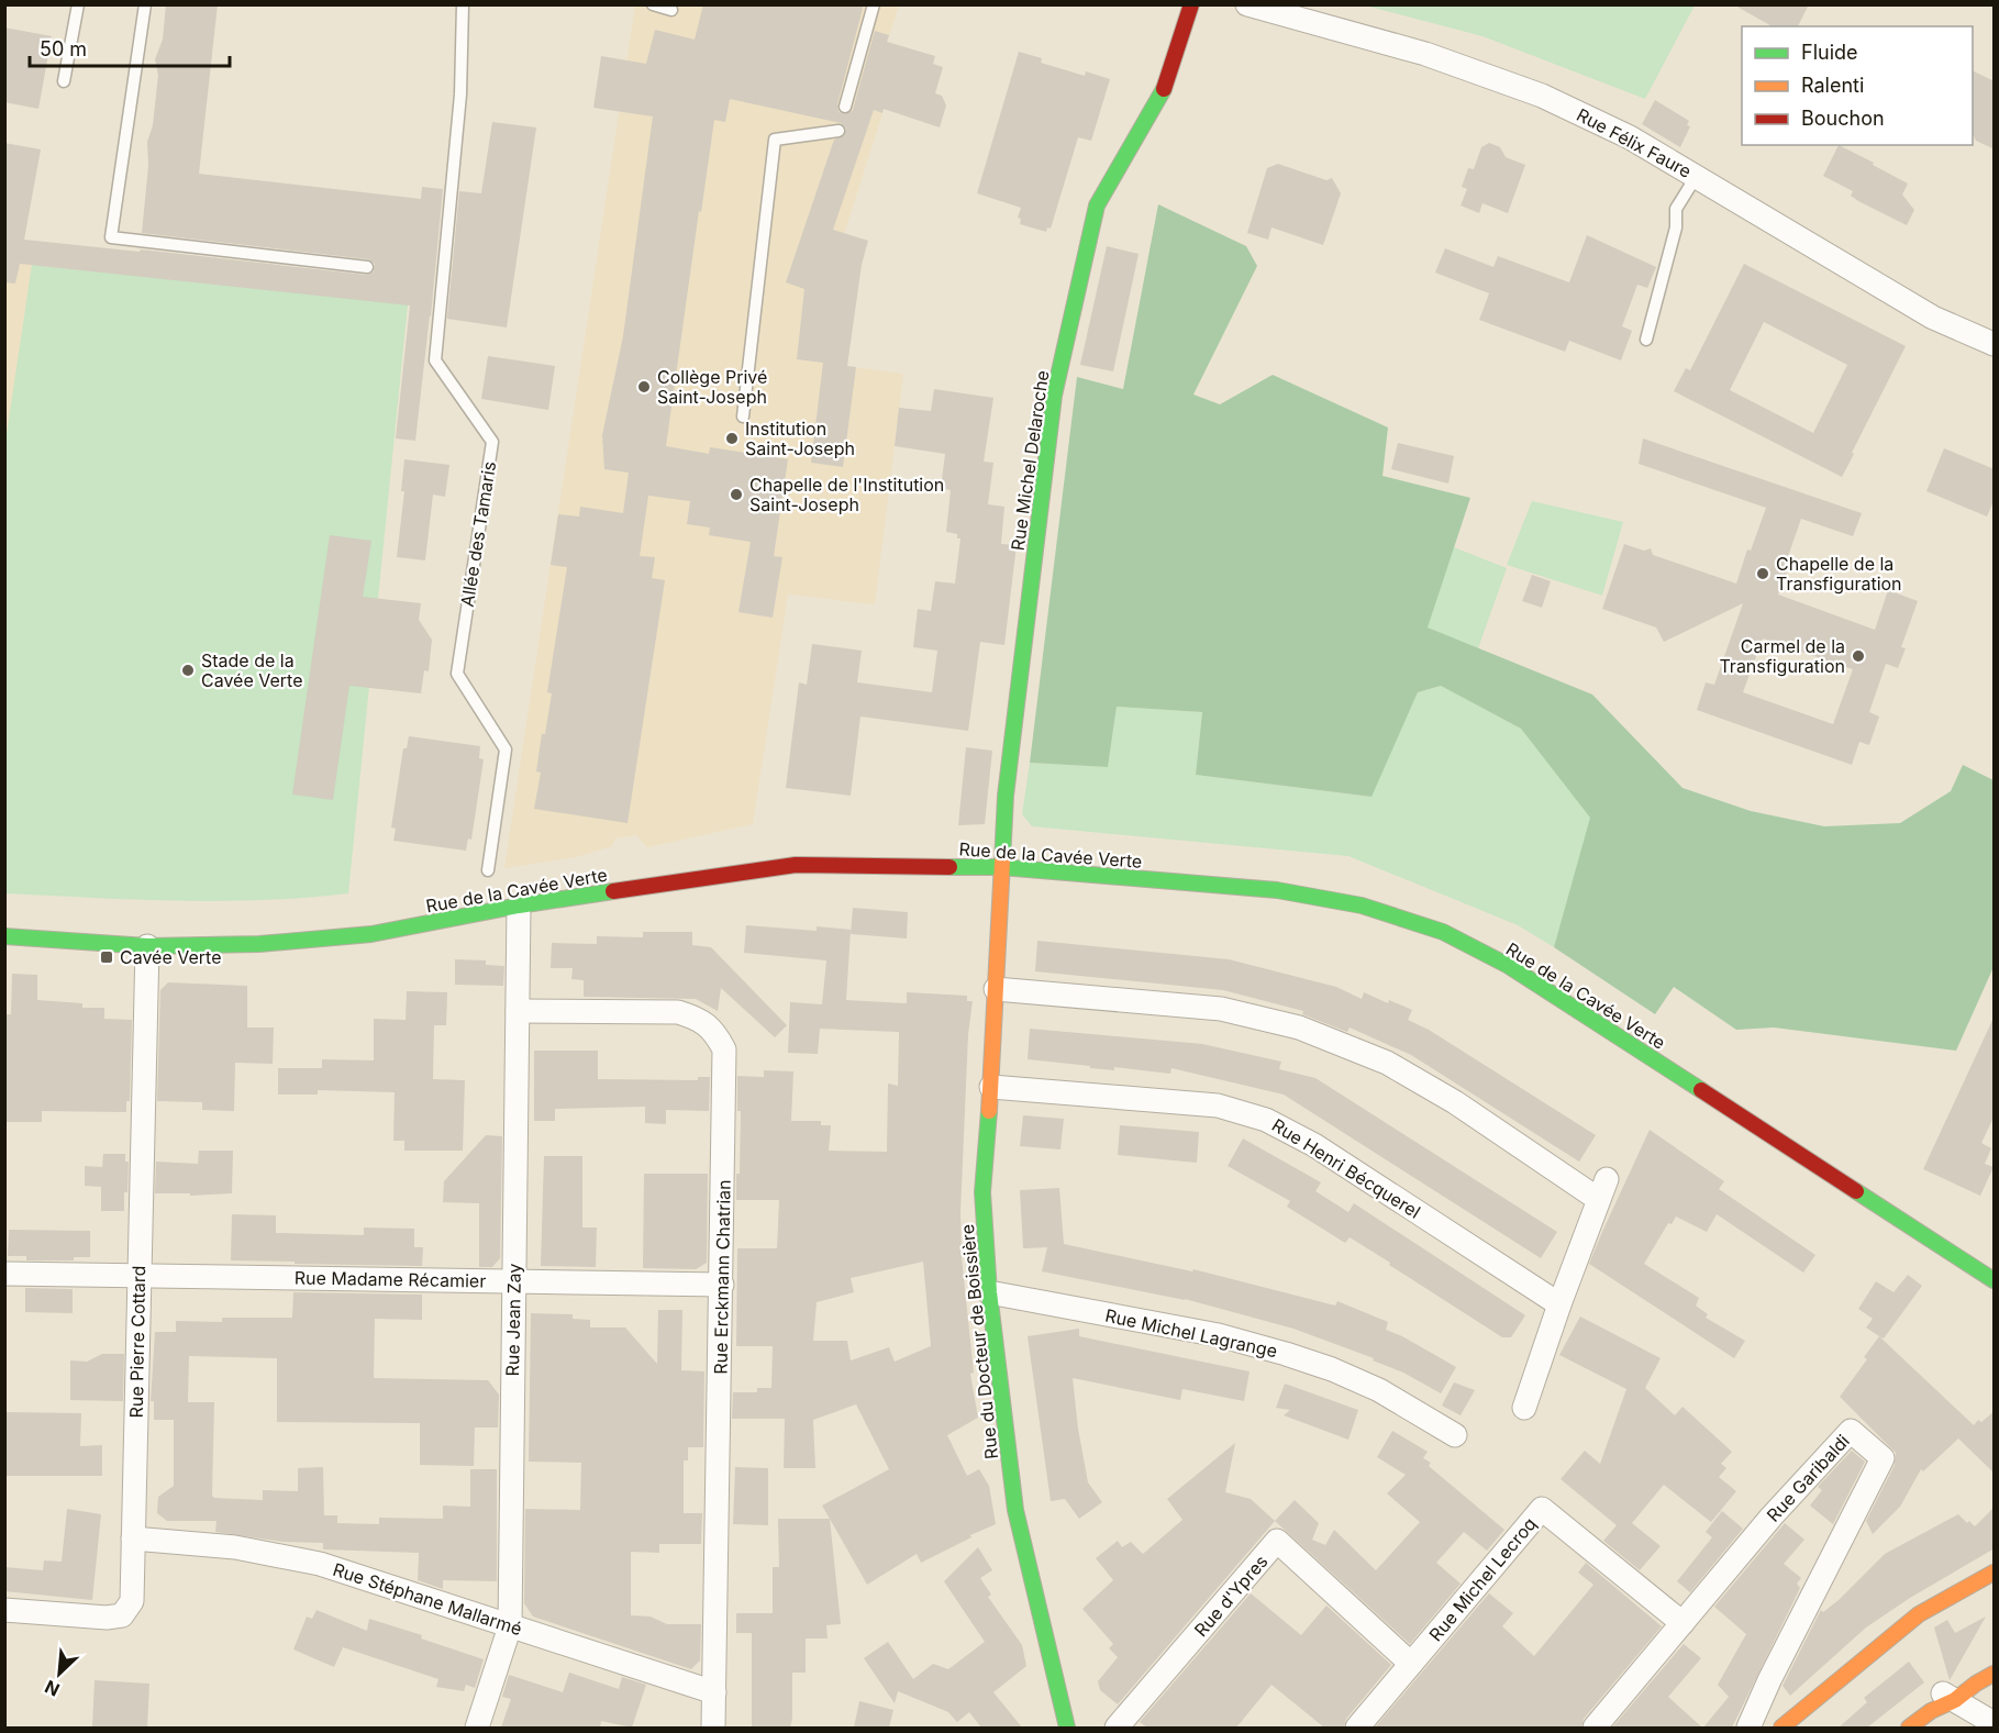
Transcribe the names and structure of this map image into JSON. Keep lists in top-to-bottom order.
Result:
{
  "streets": {
    "street": [
      "Rue Félix Faure",
      "Rue Michel Delaroche",
      "Rue de la Cavée Verte",
      "Rue Henri Bécquerel",
      "Rue Erckmann Chatrian",
      "Rue Madame Récamier",
      "Rue Jean Zay",
      "Rue Michel Lagrange",
      "Rue Pierre Cottard",
      "Rue du Docteur de Boissière",
      "Rue Garibaldi",
      "Rue Michel Lecroq",
      "Rue d'Ypres",
      "Rue Stéphane Mallarmé"
    ],
    "lane": ["Allée des Tamaris"]
  },
  "crossings": [
    ["Rue Michel Delaroche", "Rue de la Cavée Verte"],
    ["Rue Michel Delaroche", "Rue du Docteur de Boissière"],
    ["Rue de la Cavée Verte", "Rue Jean Zay"],
    ["Rue de la Cavée Verte", "Rue Pierre Cottard"],
    ["Rue de la Cavée Verte", "Rue du Docteur de Boissière"],
    ["Rue Henri Bécquerel", "Rue du Docteur de Boissière"],
    ["Rue Erckmann Chatrian", "Rue Madame Récamier"],
    ["Rue Erckmann Chatrian", "Rue Jean Zay"],
    ["Rue Erckmann Chatrian", "Rue Stéphane Mallarmé"],
    ["Rue Madame Récamier", "Rue Jean Zay"],
    ["Rue Madame Récamier", "Rue Pierre Cottard"],
    ["Rue Jean Zay", "Rue Stéphane Mallarmé"],
    ["Rue Michel Lagrange", "Rue du Docteur de Boissière"],
    ["Rue Pierre Cottard", "Rue Stéphane Mallarmé"],
    ["Rue Garibaldi", "Rue Michel Lecroq"],
    ["Rue Michel Lecroq", "Rue d'Ypres"]
  ],
  "places": {
    "other": [
      "Collège Privé Saint-Joseph",
      "Institution Saint-Joseph",
      "Chapelle de l'Institution Saint-Joseph",
      "Chapelle de la Transfiguration",
      "Carmel de la Transfiguration",
      "Stade de la Cavée Verte"
    ],
    "transit": ["Cavée Verte"]
  },
  "legend": ["Fluide", "Ralenti", "Bouchon"],
  "scale_bar": "50 m",
  "north": "bottom left"
}
